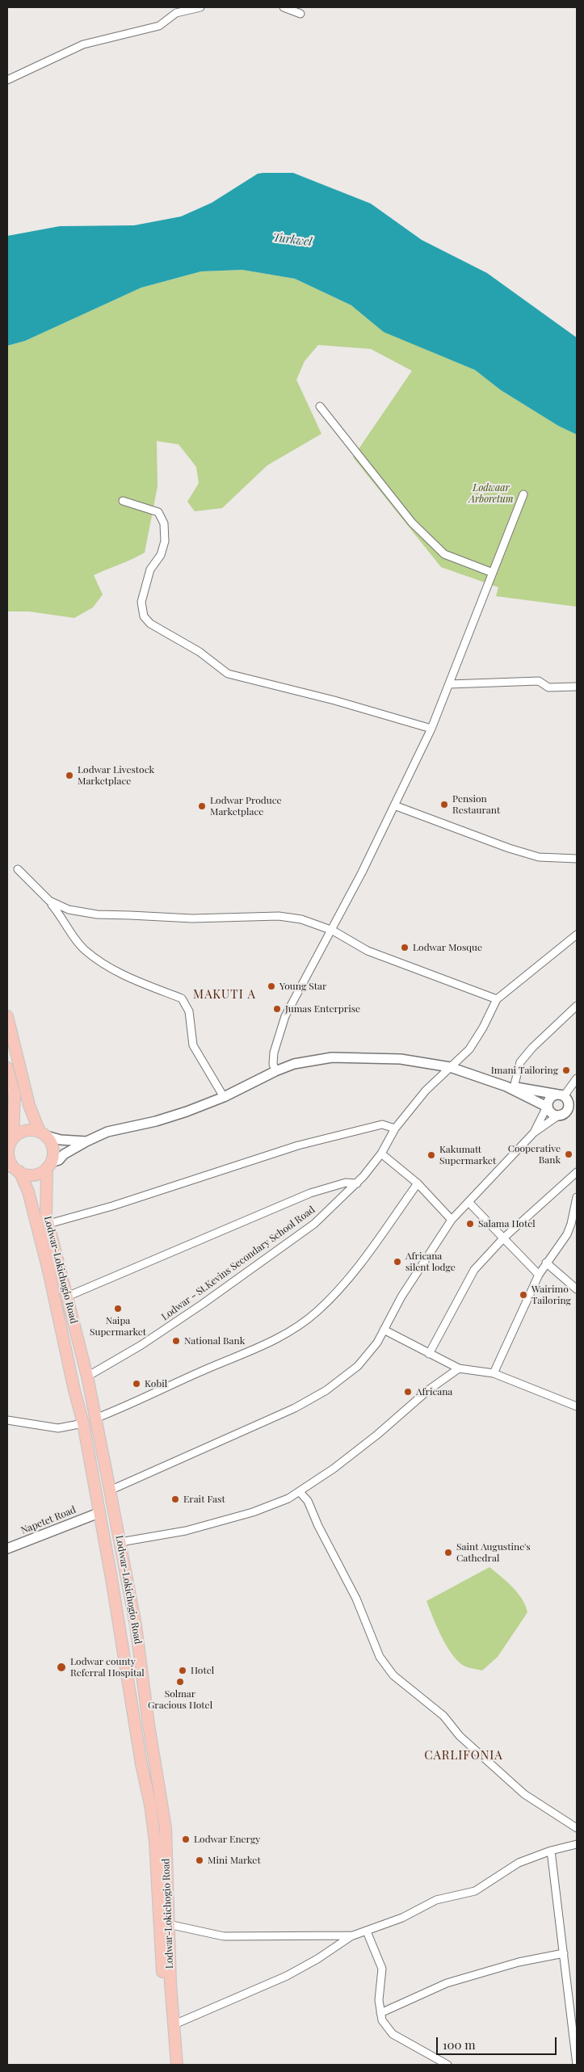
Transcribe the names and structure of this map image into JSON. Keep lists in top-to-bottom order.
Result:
{
  "streets": {
    "highway": ["Lodwar-Lokichogio Road"],
    "main road": ["Napetet Road"],
    "street": ["Lodwar - St.Kevins Secondary School Road"]
  },
  "crossings": [
    ["Lodwar - St.Kevins Secondary School Road", "Lodwar-Lokichogio Road"],
    ["Lodwar-Lokichogio Road", "Napetet Road"]
  ],
  "districts": ["MAKUTI A", "CARLIFONIA"],
  "water": ["Turkwel"],
  "parks": ["Lodwaar Arboretum"],
  "places": [
    "Lodwar Livestock Marketplace",
    "Pension Restaurant",
    "Lodwar Produce Marketplace",
    "Lodwar Mosque",
    "Young Star",
    "Jumas Enterprise",
    "Imani Tailoring",
    "Cooperative Bank",
    "Kakumatt Supermarket",
    "Salama Hotel",
    "Africana silent lodge",
    "Wairimo Tailoring",
    "Naipa Supermarket",
    "National Bank",
    "Kobil",
    "Africana",
    "Erait Fast",
    "Saint Augustine's Cathedral",
    "Lodwar county Referral Hospital",
    "Hotel",
    "Solmar Gracious Hotel",
    "Lodwar Energy",
    "Mini Market"
  ],
  "scale_bar": "100 m"
}
